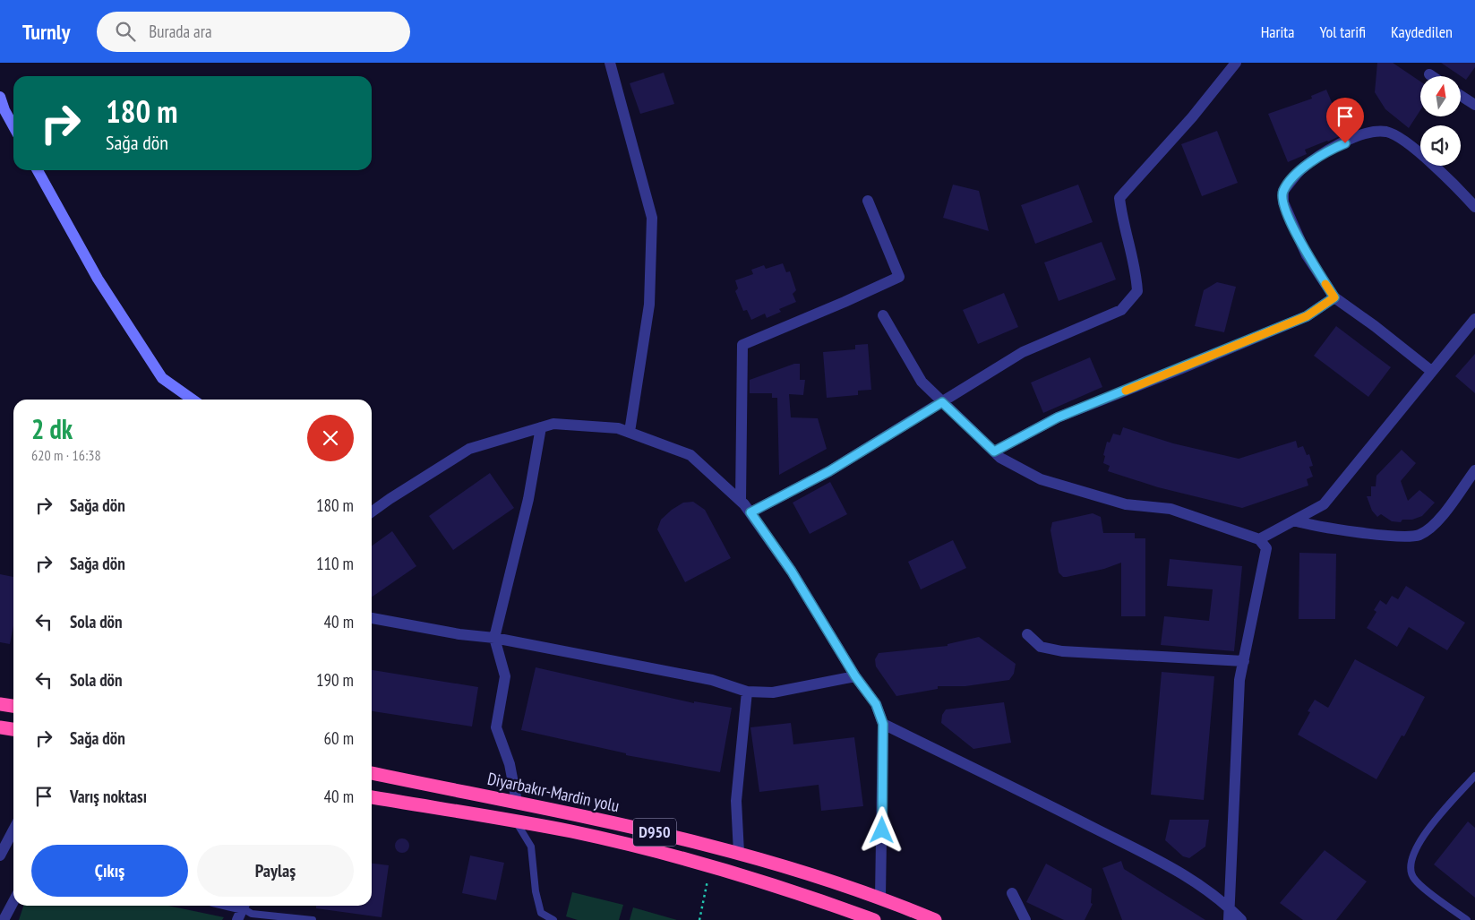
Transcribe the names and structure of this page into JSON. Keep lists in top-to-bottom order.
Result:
{
  "streets": {
    "highway": ["Diyarbakır-Mardin yolu", "D950"]
  },
  "north": "top",
  "page": {
    "header": "Turnly",
    "search": "Burada ara",
    "nav": ["Harita", "Yol tarifi", "Kaydedilen"],
    "turn": ["180 m", "Sağa dön"],
    "heading": ["2 dk", "620 m · 16:38"],
    "list": [
      {
        "name": "Sağa dön",
        "value": "180 m"
      },
      {
        "name": "Sağa dön",
        "value": "110 m"
      },
      {
        "name": "Sola dön",
        "value": "40 m"
      },
      {
        "name": "Sola dön",
        "value": "190 m"
      },
      {
        "name": "Sağa dön",
        "value": "60 m"
      },
      {
        "name": "Varış noktası",
        "value": "40 m"
      }
    ],
    "buttons": ["Çıkış", "Paylaş"]
  }
}
